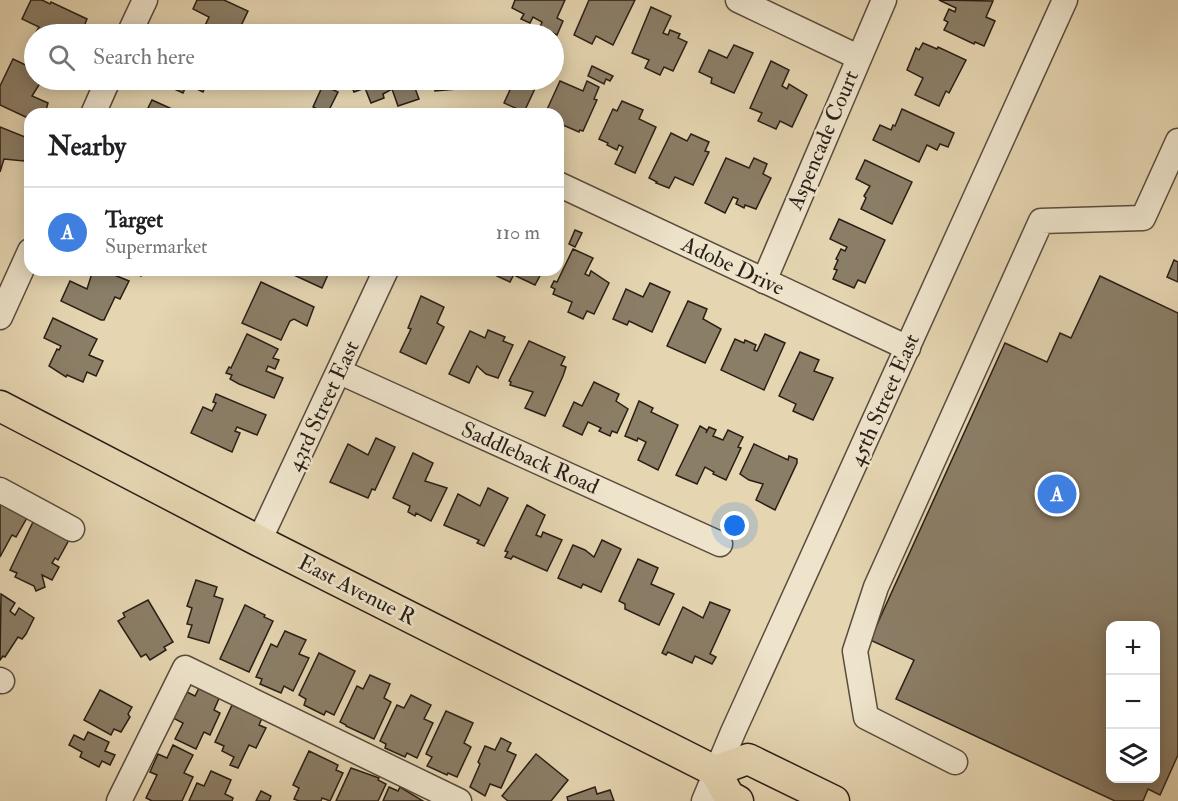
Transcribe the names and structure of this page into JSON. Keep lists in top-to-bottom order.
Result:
{
  "streets": {
    "main road": ["East Avenue R"],
    "street": [
      "Aspencade Court",
      "Adobe Drive",
      "45th Street East",
      "43rd Street East",
      "Saddleback Road"
    ]
  },
  "crossings": [
    ["Aspencade Court", "Adobe Drive"],
    ["Adobe Drive", "45th Street East"],
    ["45th Street East", "East Avenue R"],
    ["43rd Street East", "Saddleback Road"],
    ["43rd Street East", "East Avenue R"]
  ],
  "page": {
    "search": "Search here",
    "heading": "Nearby",
    "list": [
      {
        "mark": "A",
        "name": "Target",
        "note": "Supermarket",
        "value": "110 m"
      }
    ],
    "pins": "A",
    "map_buttons": ["+", "−"]
  }
}
